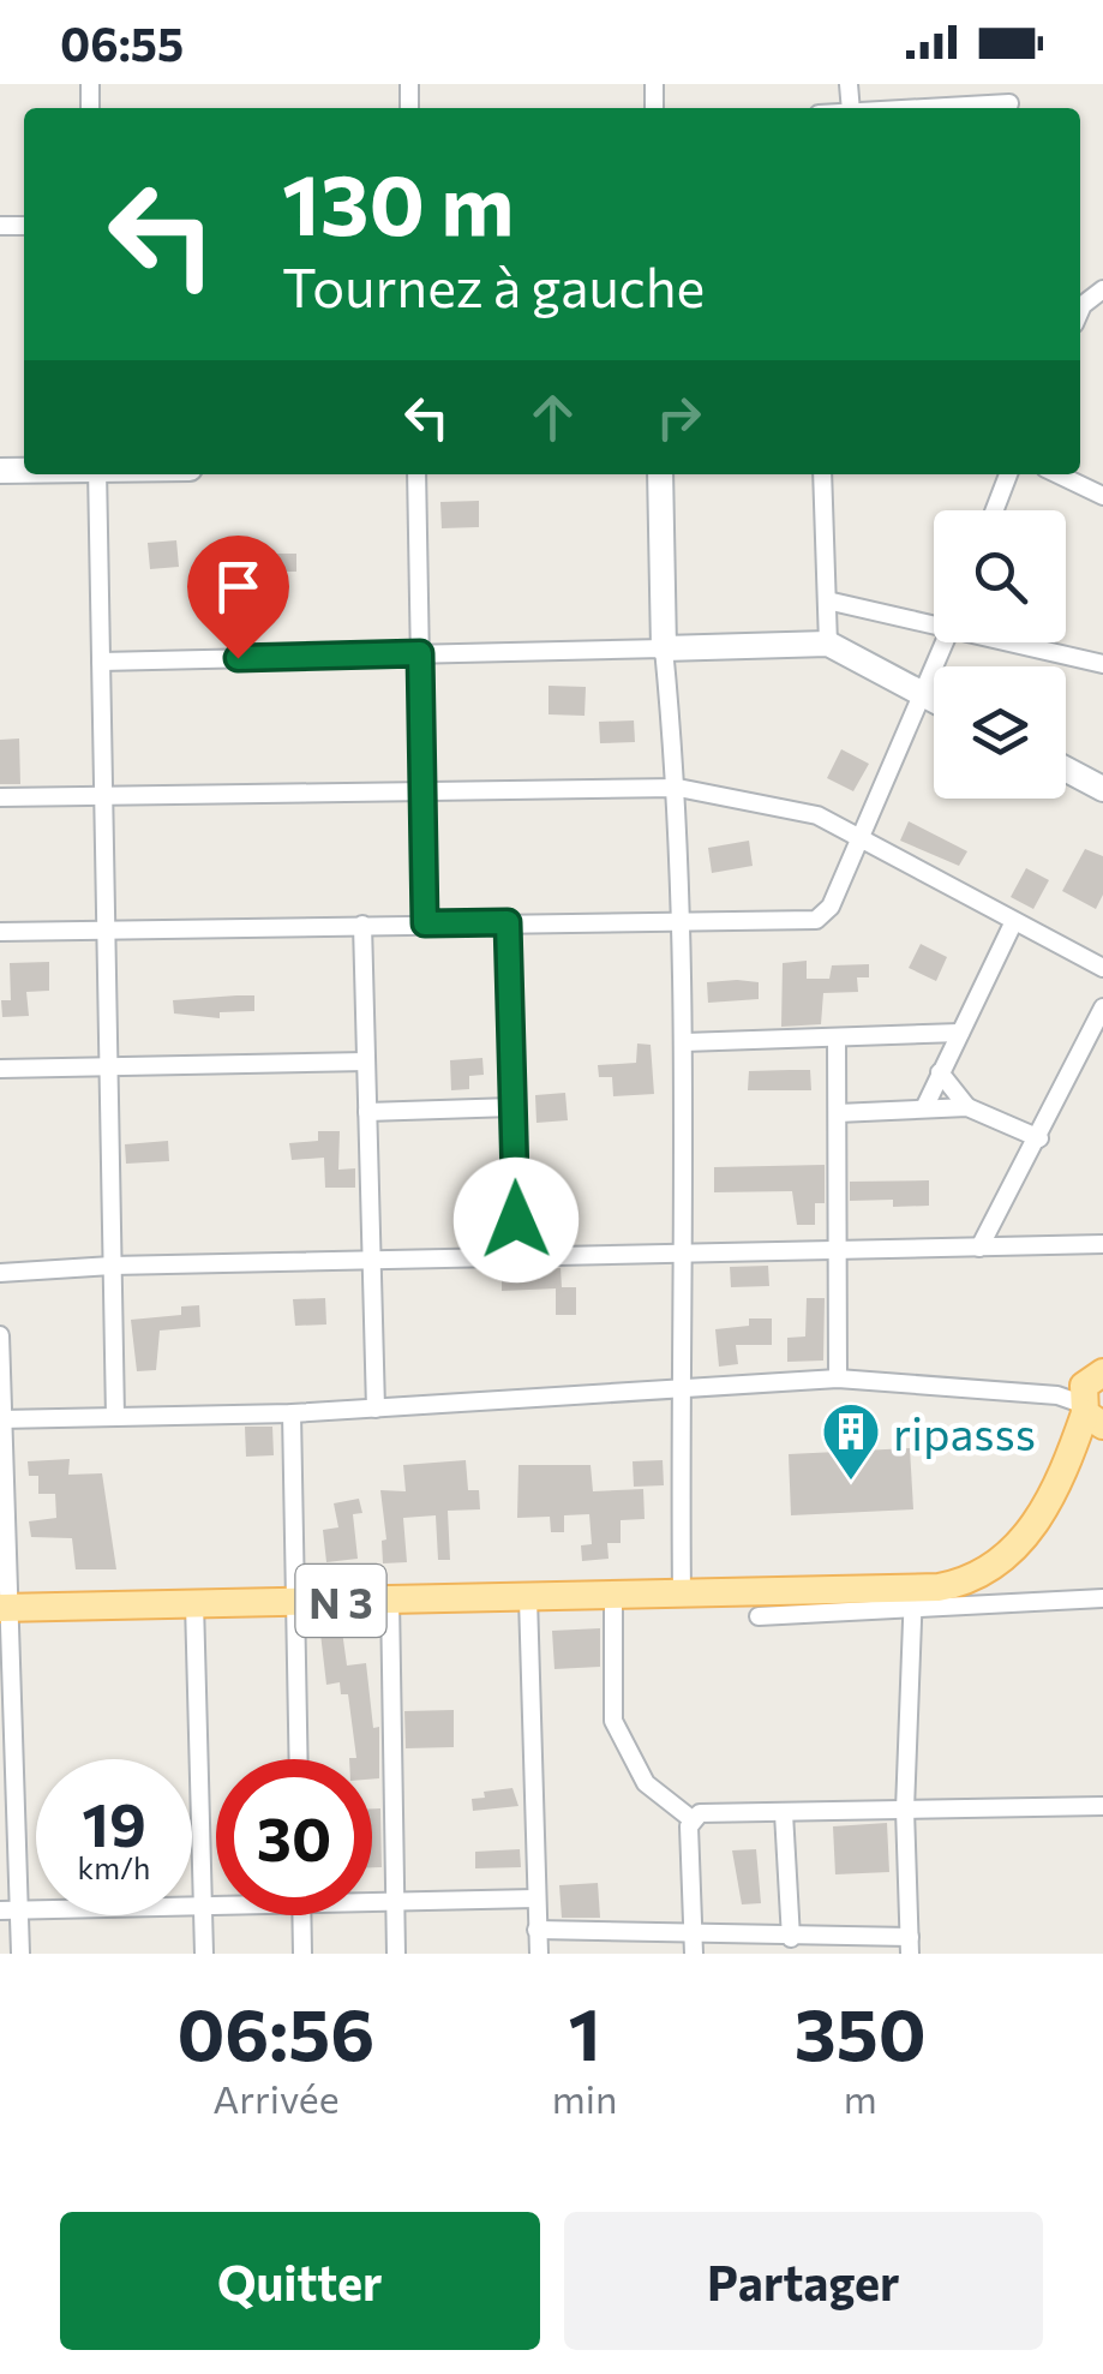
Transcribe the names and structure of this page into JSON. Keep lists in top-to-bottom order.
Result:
{
  "streets": {
    "main road": ["N 3"]
  },
  "places": {
    "building": ["ripasss"]
  },
  "page": {
    "status": "06:55",
    "turn": ["130 m", "Tournez à gauche"],
    "speed": "19 km/h",
    "limit": "30",
    "eta": [
      "06:56",
      "Arrivée",
      "1",
      "min",
      "350",
      "m"
    ],
    "buttons": ["Quitter", "Partager"]
  }
}
